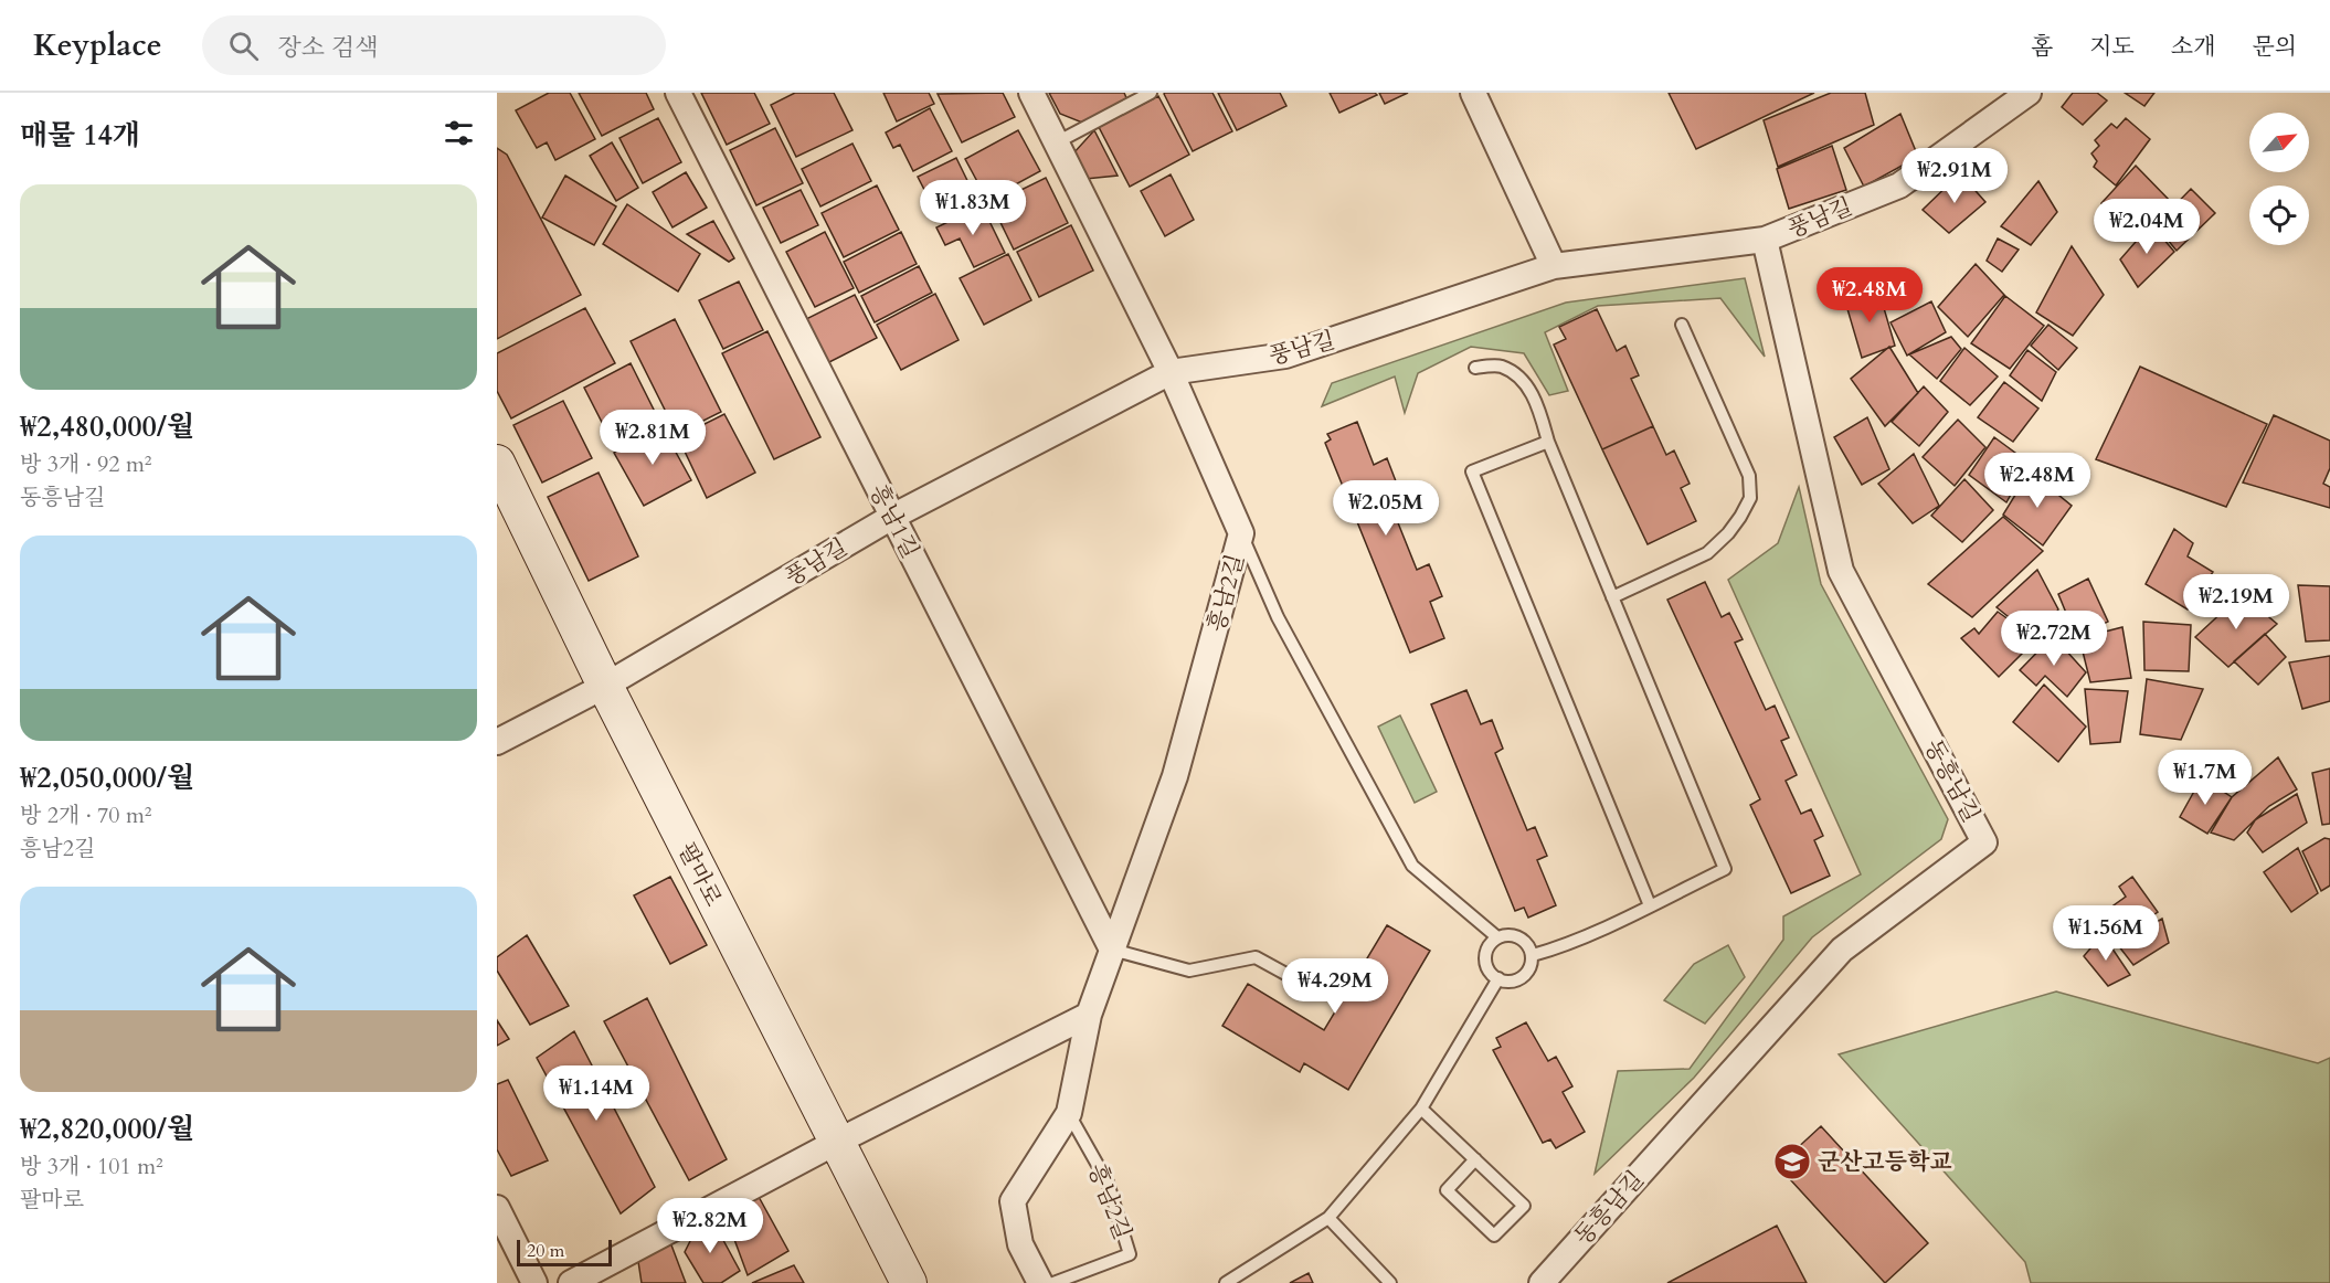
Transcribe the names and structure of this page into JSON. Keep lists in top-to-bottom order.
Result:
{
  "streets": {
    "street": [
      "풍남길",
      "흥남1길",
      "흥남2길",
      "동흥남길",
      "팔마로"
    ]
  },
  "crossings": [
    ["풍남길", "흥남1길"],
    ["풍남길", "흥남2길"],
    ["풍남길", "동흥남길"],
    ["풍남길", "팔마로"],
    ["흥남1길", "흥남2길"]
  ],
  "places": {
    "school or university": ["군산고등학교"]
  },
  "scale_bar": "20 m",
  "north": "top right",
  "page": {
    "header": "Keyplace",
    "search": "장소 검색",
    "nav": [
      "홈",
      "지도",
      "소개",
      "문의"
    ],
    "heading": "매물 14개",
    "price": [
      "₩2.91M",
      "₩1.83M",
      "₩2.04M",
      "₩2.48M",
      "₩2.81M",
      "₩2.48M",
      "₩2.05M",
      "₩2.19M",
      "₩2.72M",
      "₩1.7M",
      "₩1.56M",
      "₩4.29M",
      "₩1.14M",
      "₩2.82M"
    ],
    "list": [
      {
        "name": "₩2,480,000/월",
        "note": "방 3개 · 92 m² · 동흥남길"
      },
      {
        "name": "₩2,050,000/월",
        "note": "방 2개 · 70 m² · 흥남2길"
      },
      {
        "name": "₩2,820,000/월",
        "note": "방 3개 · 101 m² · 팔마로"
      }
    ],
    "scale": "20 m"
  }
}
